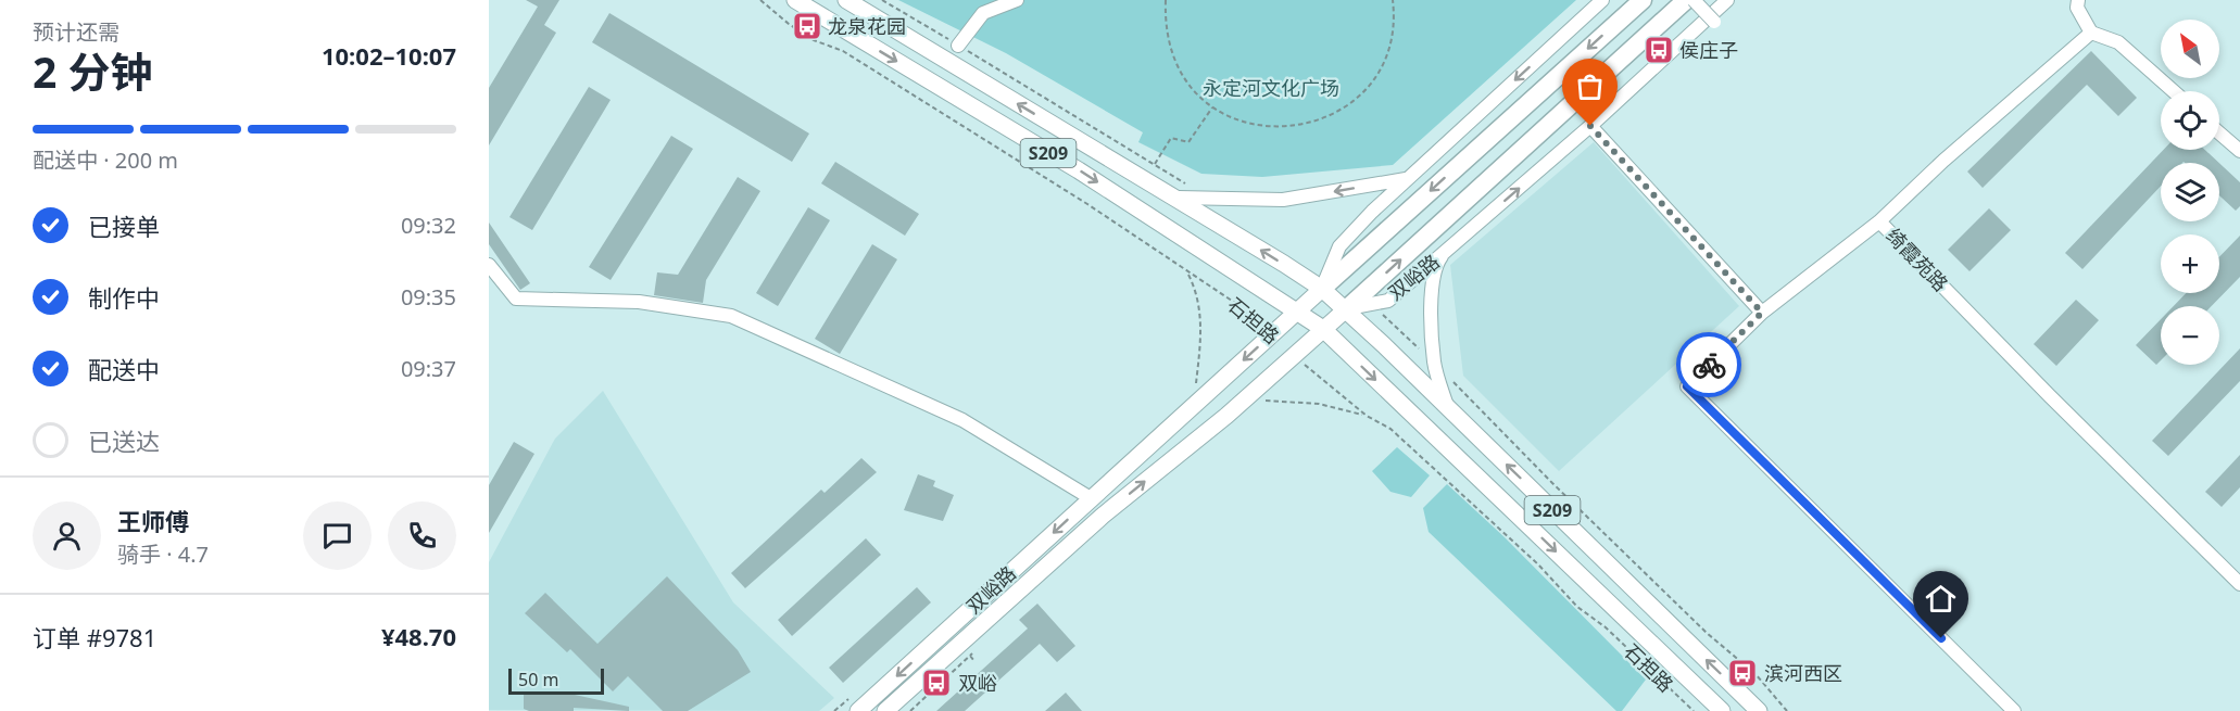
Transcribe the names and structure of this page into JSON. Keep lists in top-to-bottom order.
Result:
{
  "streets": {
    "highway": ["双峪路"],
    "main road": ["S209", "石担路"],
    "street": ["绮霞苑路"]
  },
  "crossings": [
    ["S209", "双峪路"],
    ["双峪路", "石担路"]
  ],
  "parks": ["永定河文化广场"],
  "places": {
    "bus stop": [
      "龙泉花园",
      "侯庄子",
      "滨河西区",
      "双峪"
    ]
  },
  "scale_bar": "50 m",
  "north": "top left",
  "page": {
    "heading": ["2 分钟", "预计还需", "10:02–10:07"],
    "panel": [
      "王师傅",
      "骑手 · 4.7",
      "订单 #9781",
      "¥48.70"
    ],
    "map_buttons": ["+", "−"],
    "bar": "配送中 · 200 m",
    "list": [
      ["已接单", "09:32"],
      ["制作中", "09:35"],
      ["配送中", "09:37"],
      "已送达"
    ],
    "scale": "50 m"
  }
}
